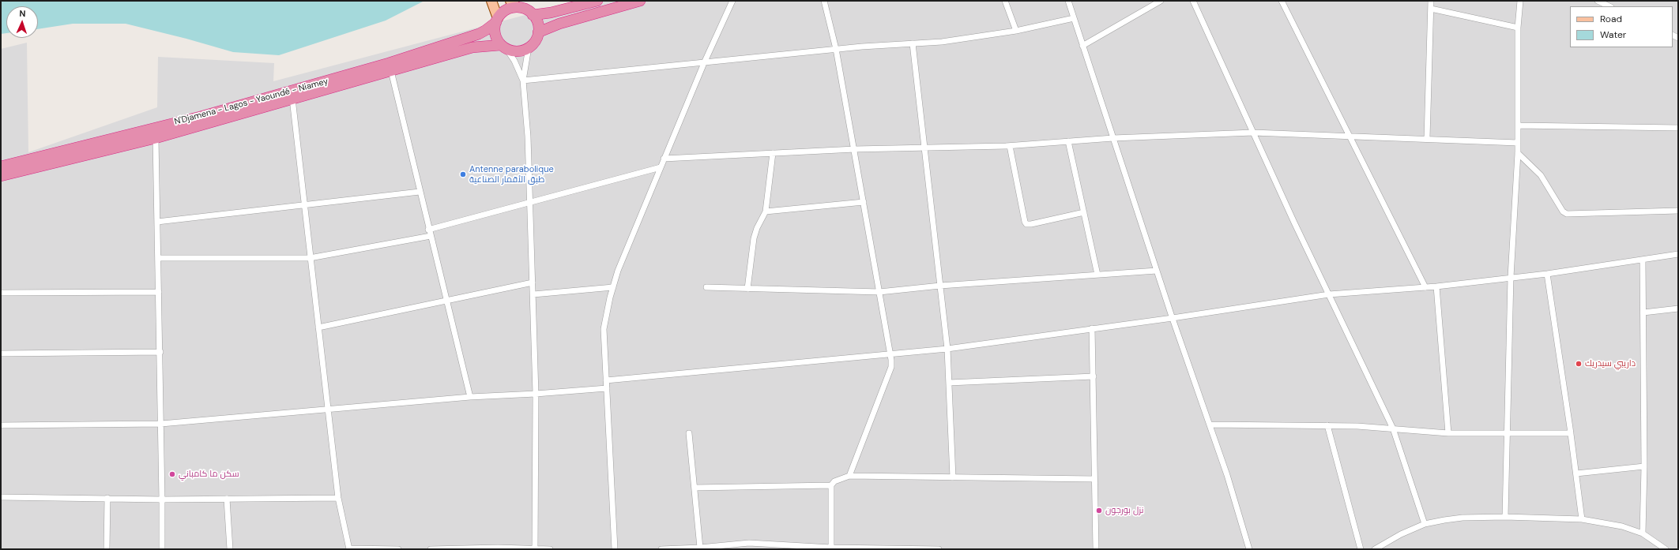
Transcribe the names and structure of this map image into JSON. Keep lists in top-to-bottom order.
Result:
{
  "streets": {
    "highway": ["N'Djamena - Lagos - Yaoundé - Niamey"]
  },
  "places": [
    "Antenne parabolique طبق الأقمار الصناعية",
    "داريبي سيدريك",
    "سكن ما كامباني",
    "نزل بورجون"
  ],
  "legend": ["Road", "Water"],
  "north": "top"
}
